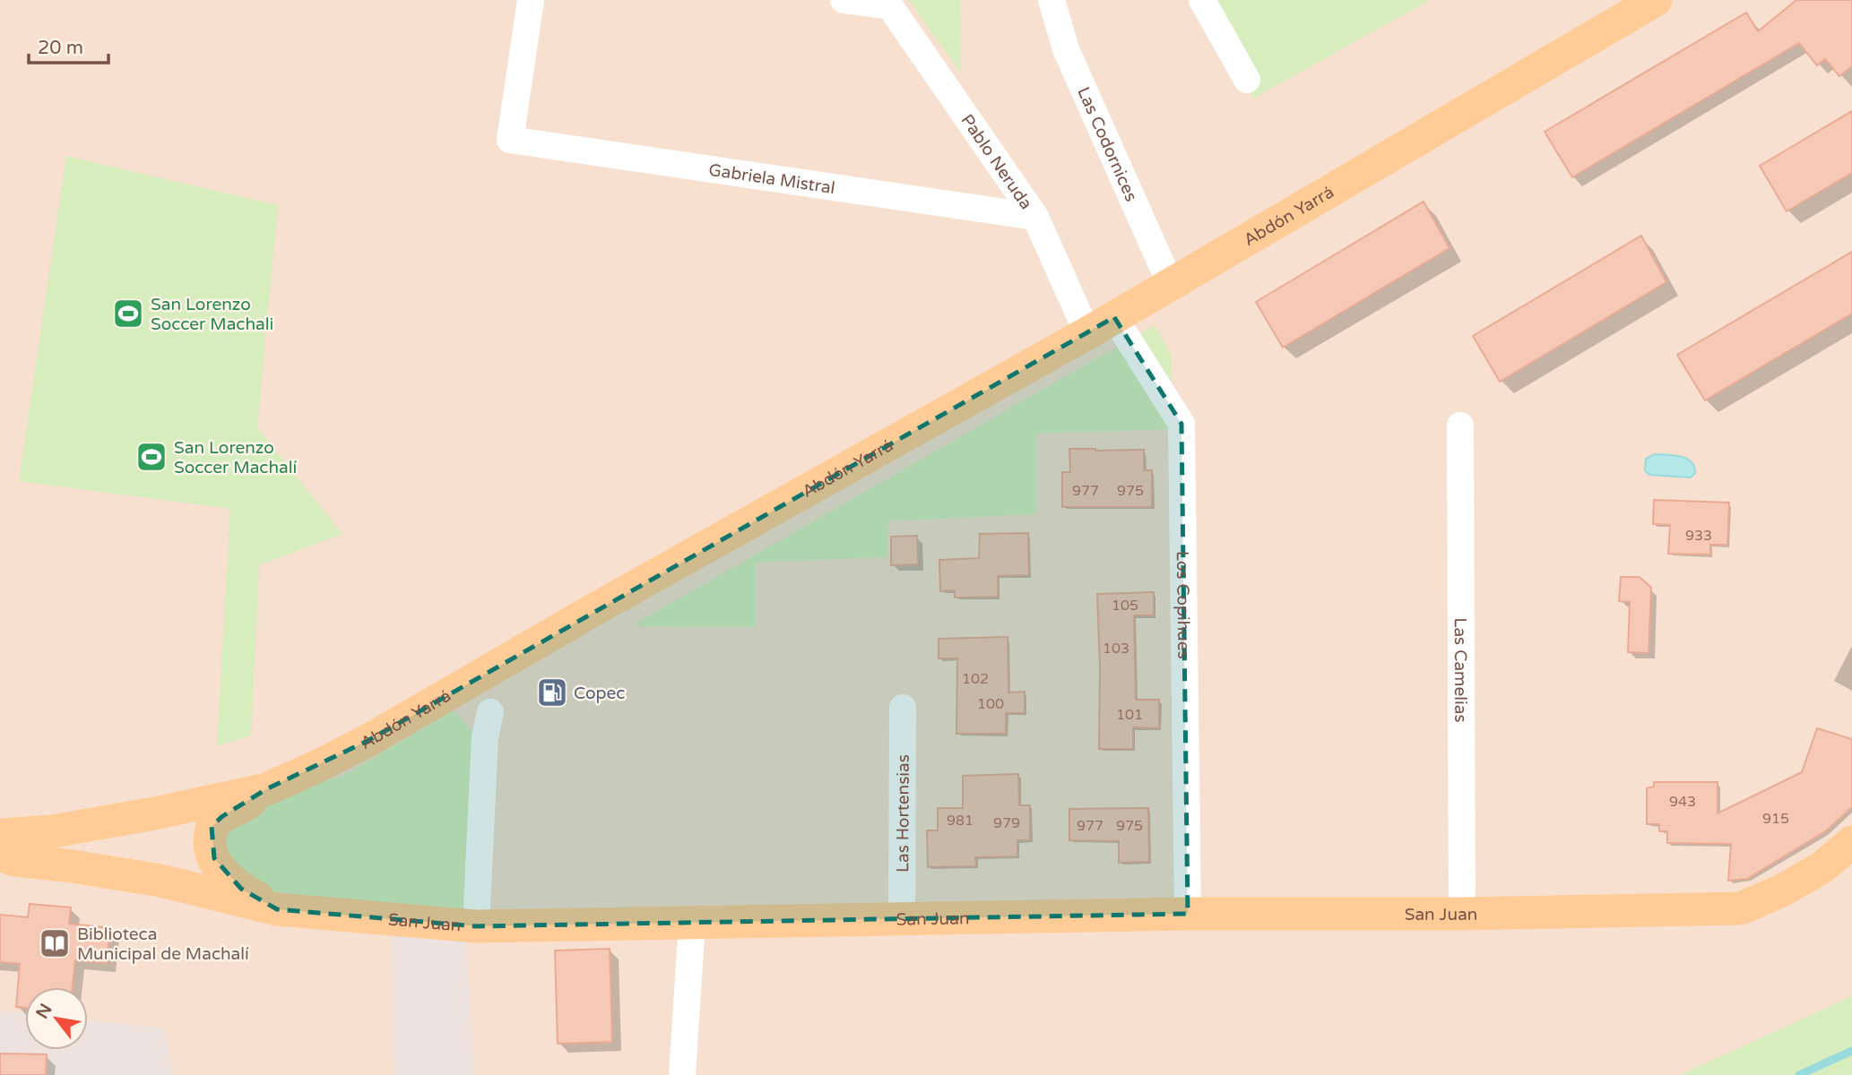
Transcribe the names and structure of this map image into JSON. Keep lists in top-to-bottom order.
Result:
{
  "streets": {
    "main road": ["Abdón Yarrá", "San Juan"],
    "street": [
      "Las Codornices",
      "Pablo Neruda",
      "Gabriela Mistral",
      "Los Copihues",
      "Las Camelias",
      "Las Hortensias"
    ]
  },
  "crossings": [
    ["Las Codornices", "Abdón Yarrá"],
    ["Pablo Neruda", "Gabriela Mistral"],
    ["Pablo Neruda", "Abdón Yarrá"],
    ["Pablo Neruda", "Los Copihues"],
    ["Abdón Yarrá", "Los Copihues"],
    ["Los Copihues", "San Juan"],
    ["Las Camelias", "San Juan"],
    ["Las Hortensias", "San Juan"]
  ],
  "places": {
    "sports": ["San Lorenzo Soccer Machali", "San Lorenzo Soccer Machalí"],
    "fuel station": ["Copec"],
    "library": ["Biblioteca Municipal de Machalí"]
  },
  "house_numbers": [
    "977",
    "975",
    "933",
    "105",
    "103",
    "102",
    "100",
    "101",
    "943",
    "915",
    "981",
    "979",
    "977",
    "975"
  ],
  "scale_bar": "20 m",
  "north": "top left"
}
